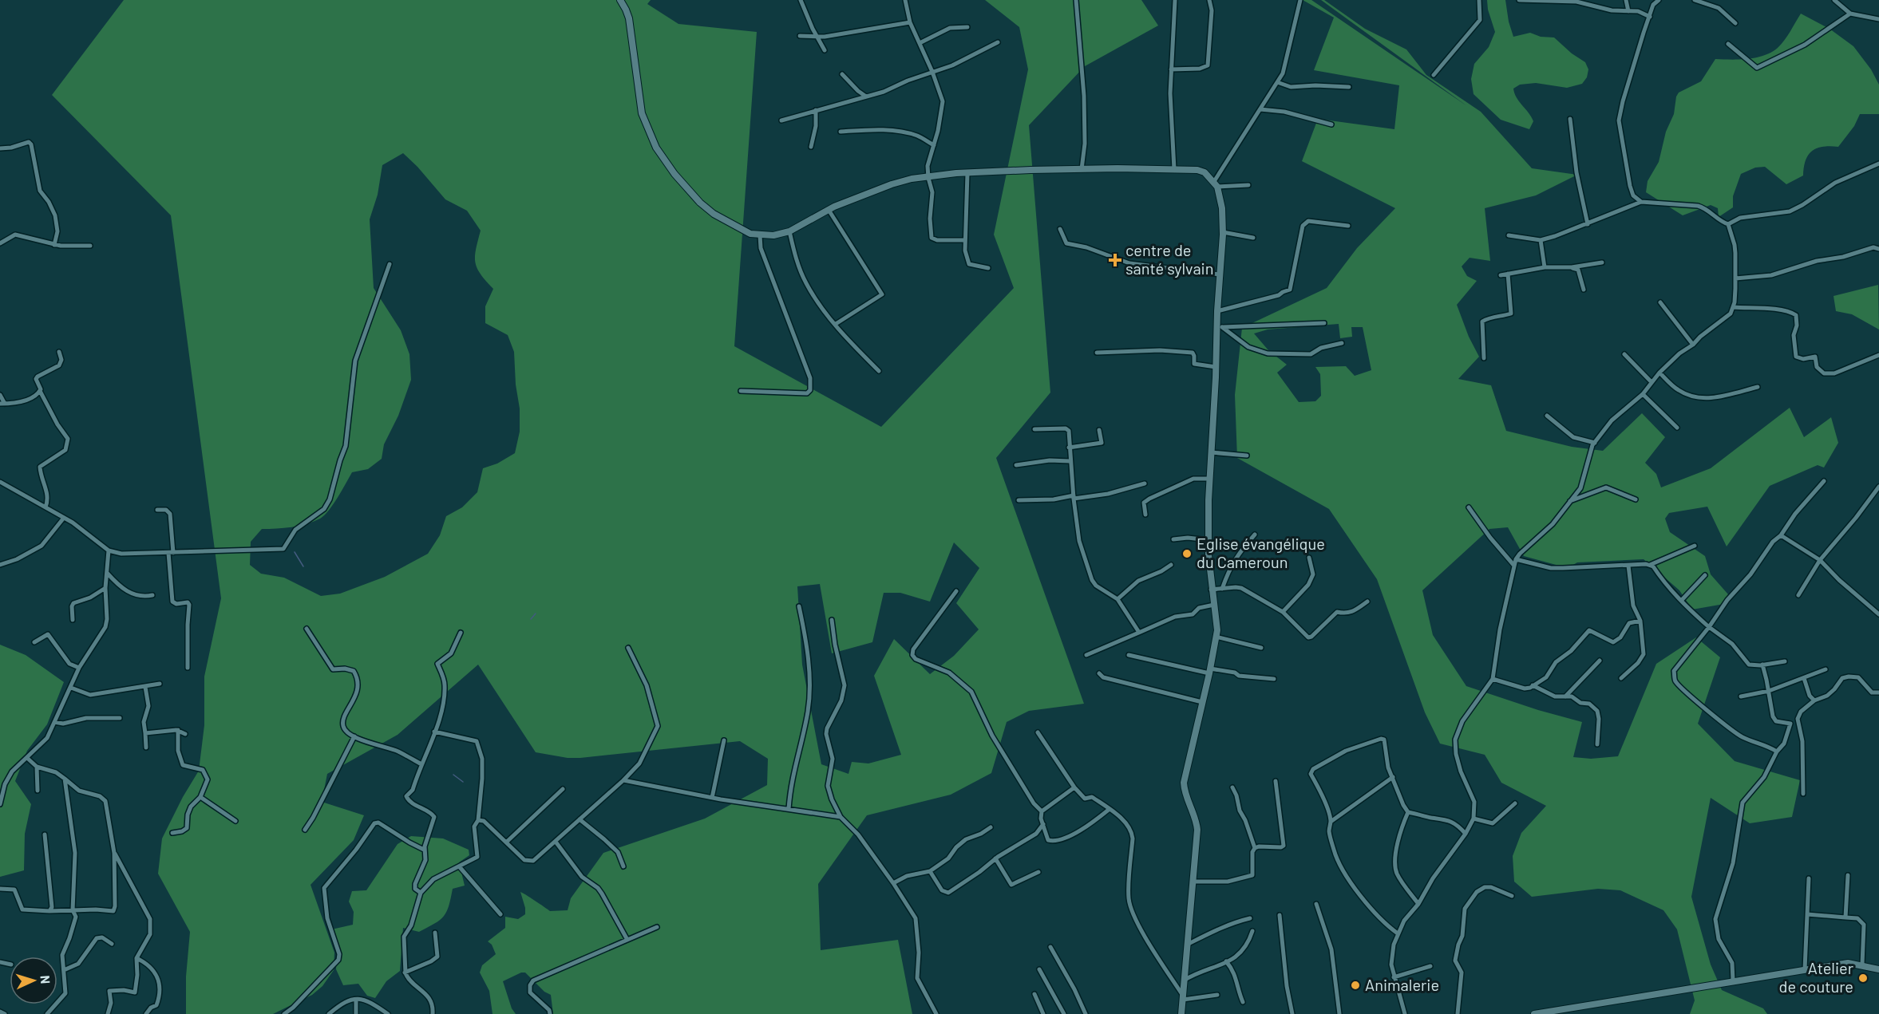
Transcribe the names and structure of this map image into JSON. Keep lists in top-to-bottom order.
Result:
{
  "places": {
    "health": ["centre de santé sylvain"],
    "other": ["Eglise évangélique du Cameroun", "Atelier de couture", "Animalerie"]
  },
  "north": "right"
}
